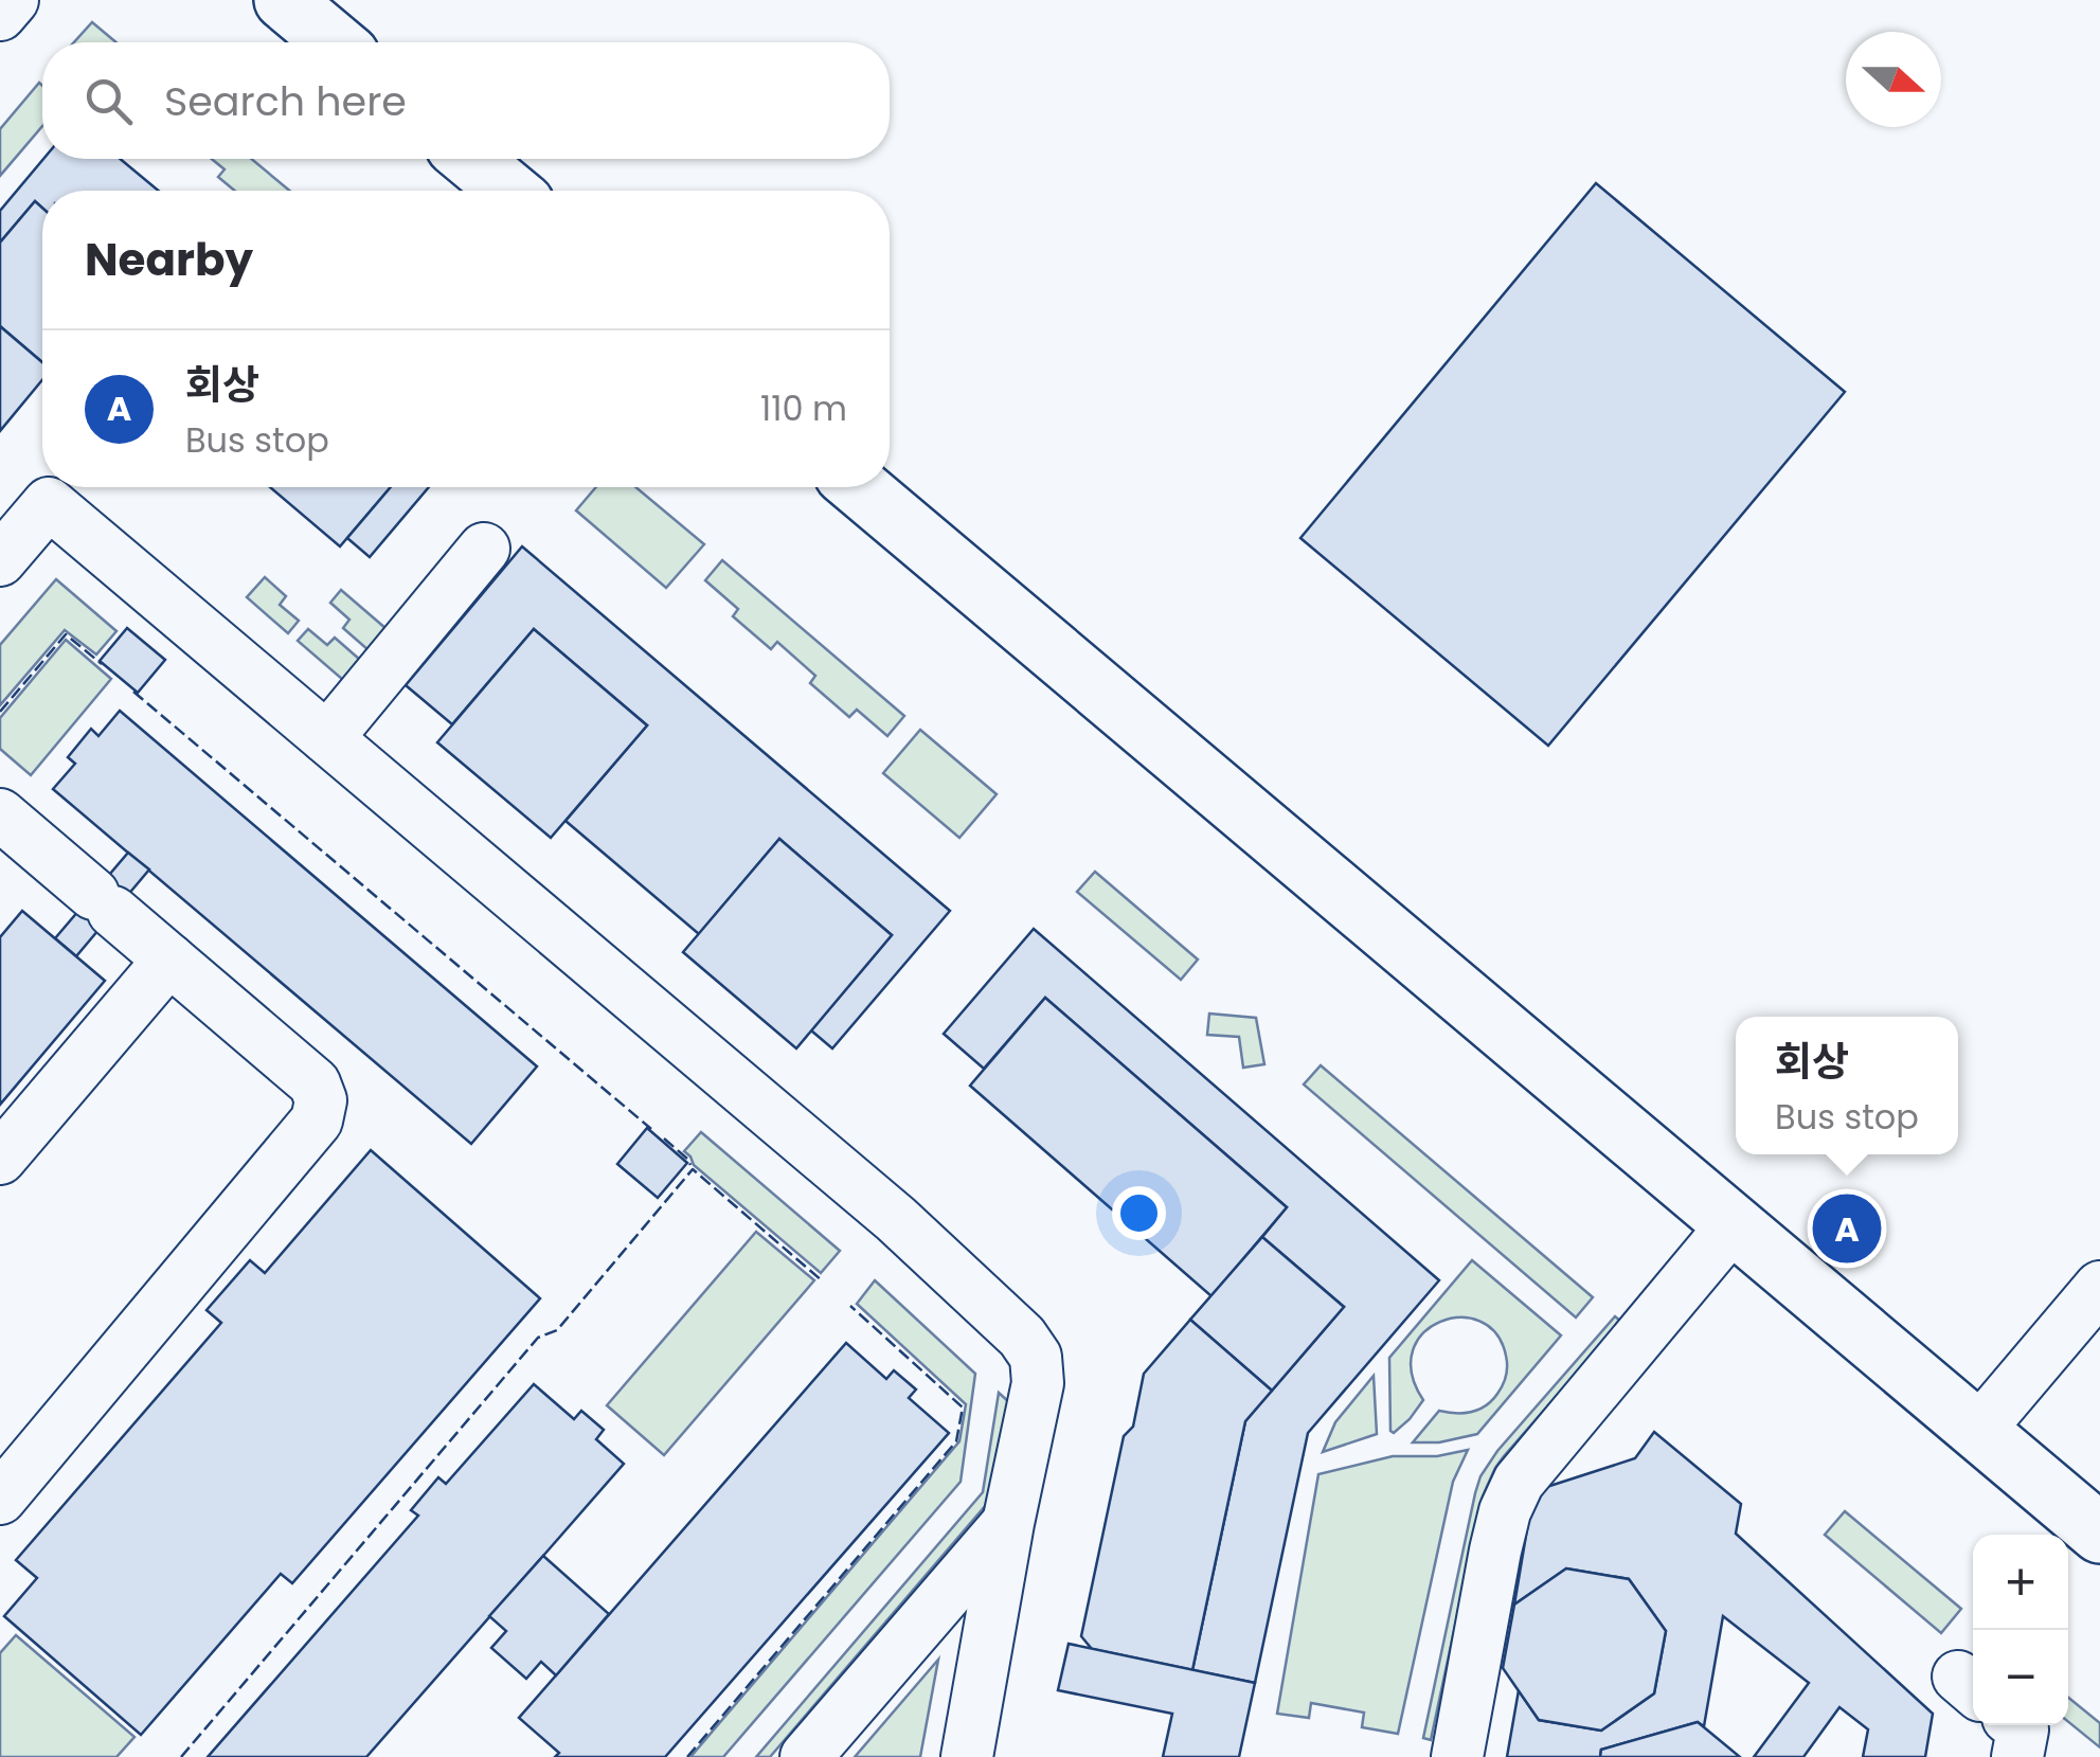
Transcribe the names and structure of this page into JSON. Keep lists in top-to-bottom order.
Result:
{
  "north": "right",
  "page": {
    "search": "Search here",
    "heading": "Nearby",
    "list": [
      {
        "mark": "A",
        "name": "회상",
        "note": "Bus stop",
        "value": "110 m"
      }
    ],
    "popup": ["회상", "Bus stop"],
    "pins": "A",
    "map_buttons": ["+", "−"]
  }
}
